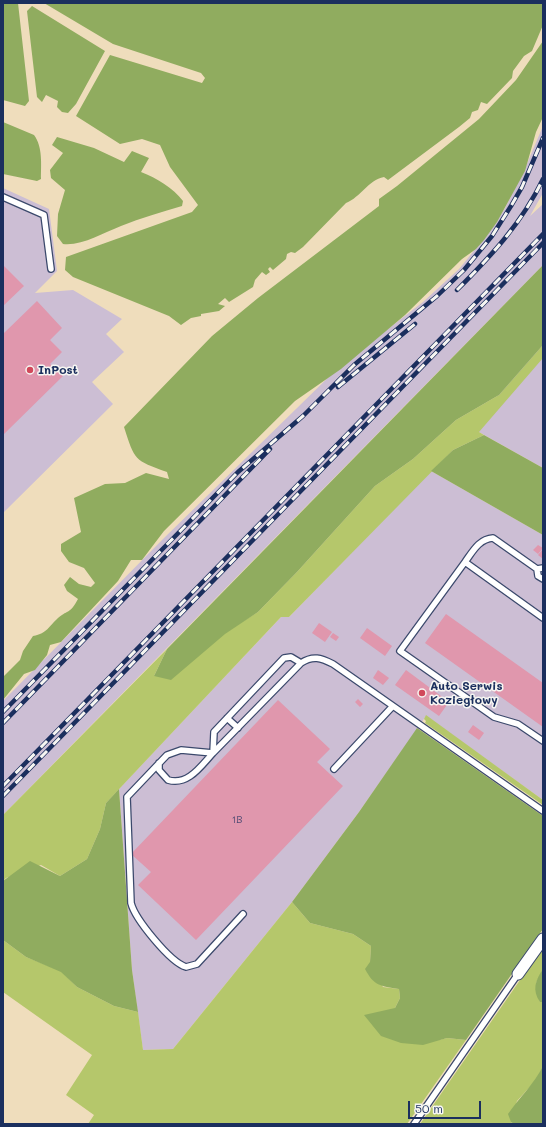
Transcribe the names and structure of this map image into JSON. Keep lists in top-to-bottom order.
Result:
{
  "places": ["InPost", "Auto Serwis Koziegłowy"],
  "house_numbers": ["1B"],
  "scale_bar": "50 m"
}
